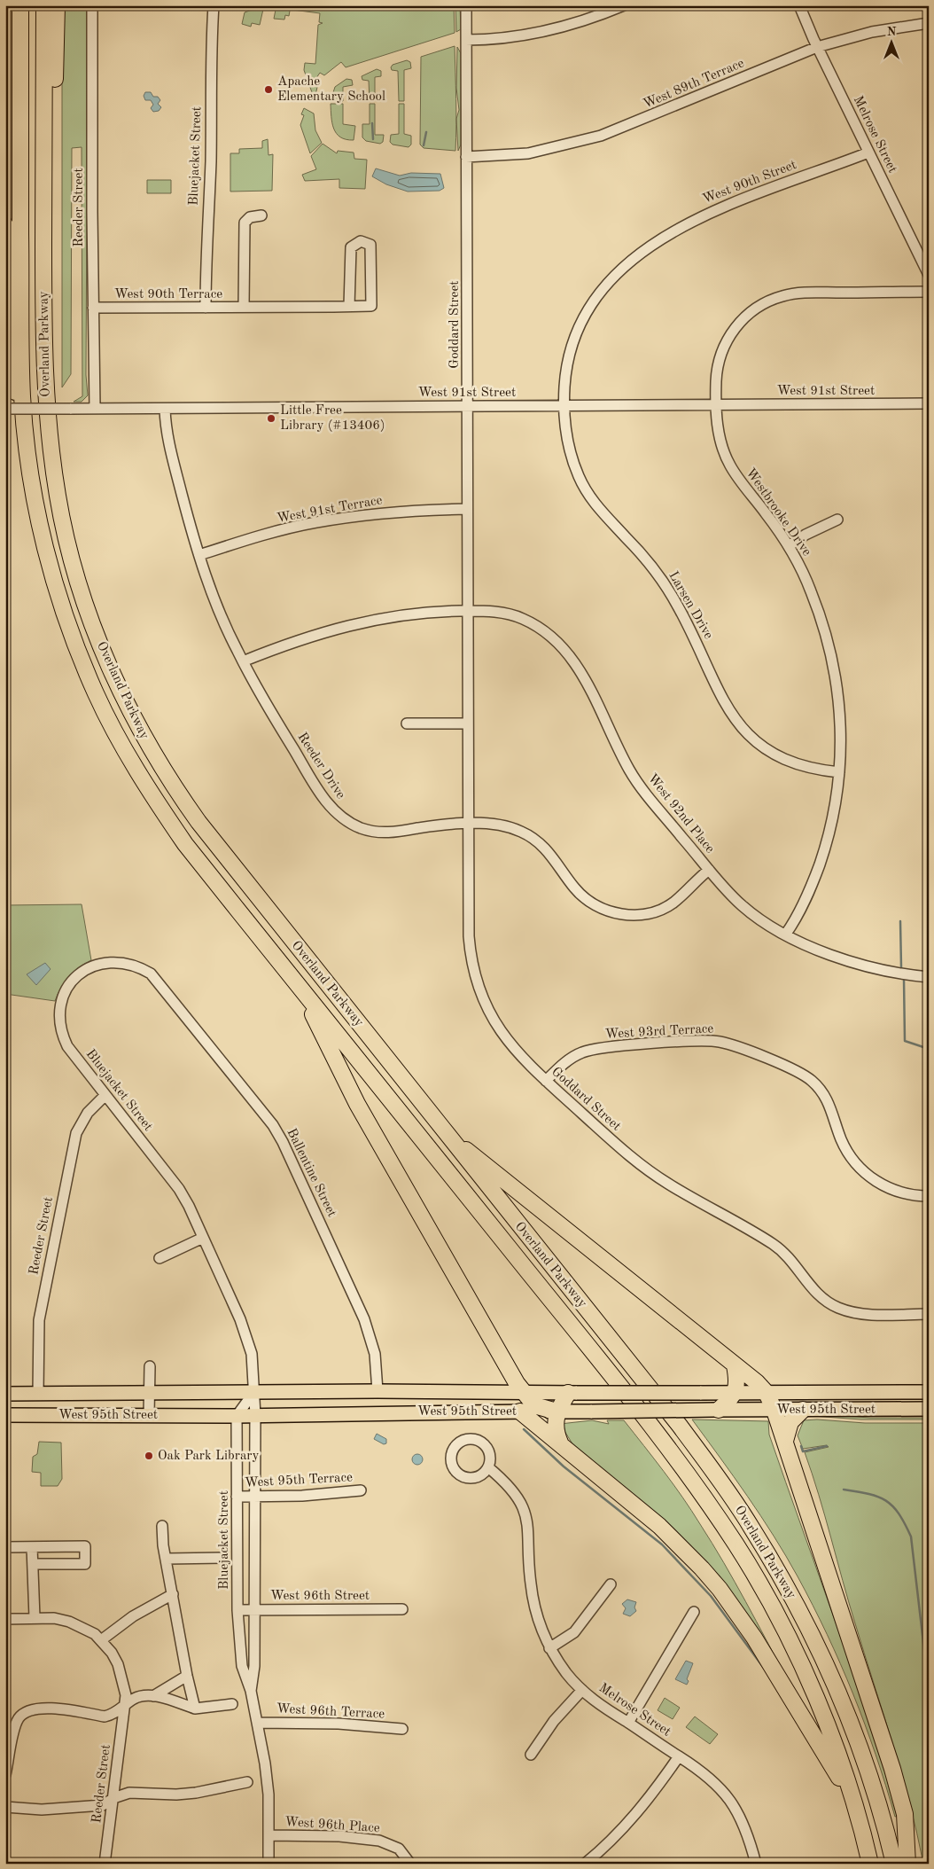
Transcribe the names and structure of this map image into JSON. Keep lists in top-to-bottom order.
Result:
{
  "streets": {
    "highway": ["Overland Parkway"],
    "main road": ["West 95th Street"],
    "street": [
      "West 89th Terrace",
      "Melrose Street",
      "Bluejacket Street",
      "West 90th Street",
      "Reeder Street",
      "West 90th Terrace",
      "Goddard Street",
      "West 91st Street",
      "West 91st Terrace",
      "Westbrooke Drive",
      "Larsen Drive",
      "Reeder Drive",
      "West 92nd Place",
      "West 93rd Terrace",
      "Ballentine Street",
      "West 95th Terrace",
      "West 96th Street",
      "West 96th Terrace",
      "West 96th Place"
    ]
  },
  "crossings": [
    ["West 89th Terrace", "Melrose Street"],
    ["West 89th Terrace", "Goddard Street"],
    ["Melrose Street", "West 90th Street"],
    ["Bluejacket Street", "Reeder Street"],
    ["Bluejacket Street", "West 90th Terrace"],
    ["Bluejacket Street", "Ballentine Street"],
    ["Bluejacket Street", "West 95th Street"],
    ["Bluejacket Street", "West 95th Terrace"],
    ["Bluejacket Street", "West 96th Street"],
    ["Bluejacket Street", "West 96th Terrace"],
    ["Bluejacket Street", "West 96th Place"],
    ["West 90th Street", "West 91st Street"],
    ["West 90th Street", "Larsen Drive"],
    ["Reeder Street", "West 90th Terrace"],
    ["Reeder Street", "West 91st Street"],
    ["Reeder Street", "West 95th Street"],
    ["Goddard Street", "West 91st Street"],
    ["Goddard Street", "West 91st Terrace"],
    ["Goddard Street", "Reeder Drive"],
    ["Goddard Street", "West 92nd Place"],
    ["Goddard Street", "West 93rd Terrace"],
    ["West 91st Street", "Westbrooke Drive"],
    ["West 91st Street", "Larsen Drive"],
    ["West 91st Street", "Reeder Drive"],
    ["West 91st Terrace", "Reeder Drive"],
    ["Westbrooke Drive", "Larsen Drive"],
    ["Westbrooke Drive", "West 92nd Place"],
    ["Reeder Drive", "West 92nd Place"],
    ["Ballentine Street", "West 95th Street"]
  ],
  "places": ["Apache Elementary School", "Little Free Library (#13406)", "Oak Park Library"],
  "north": "top"
}
